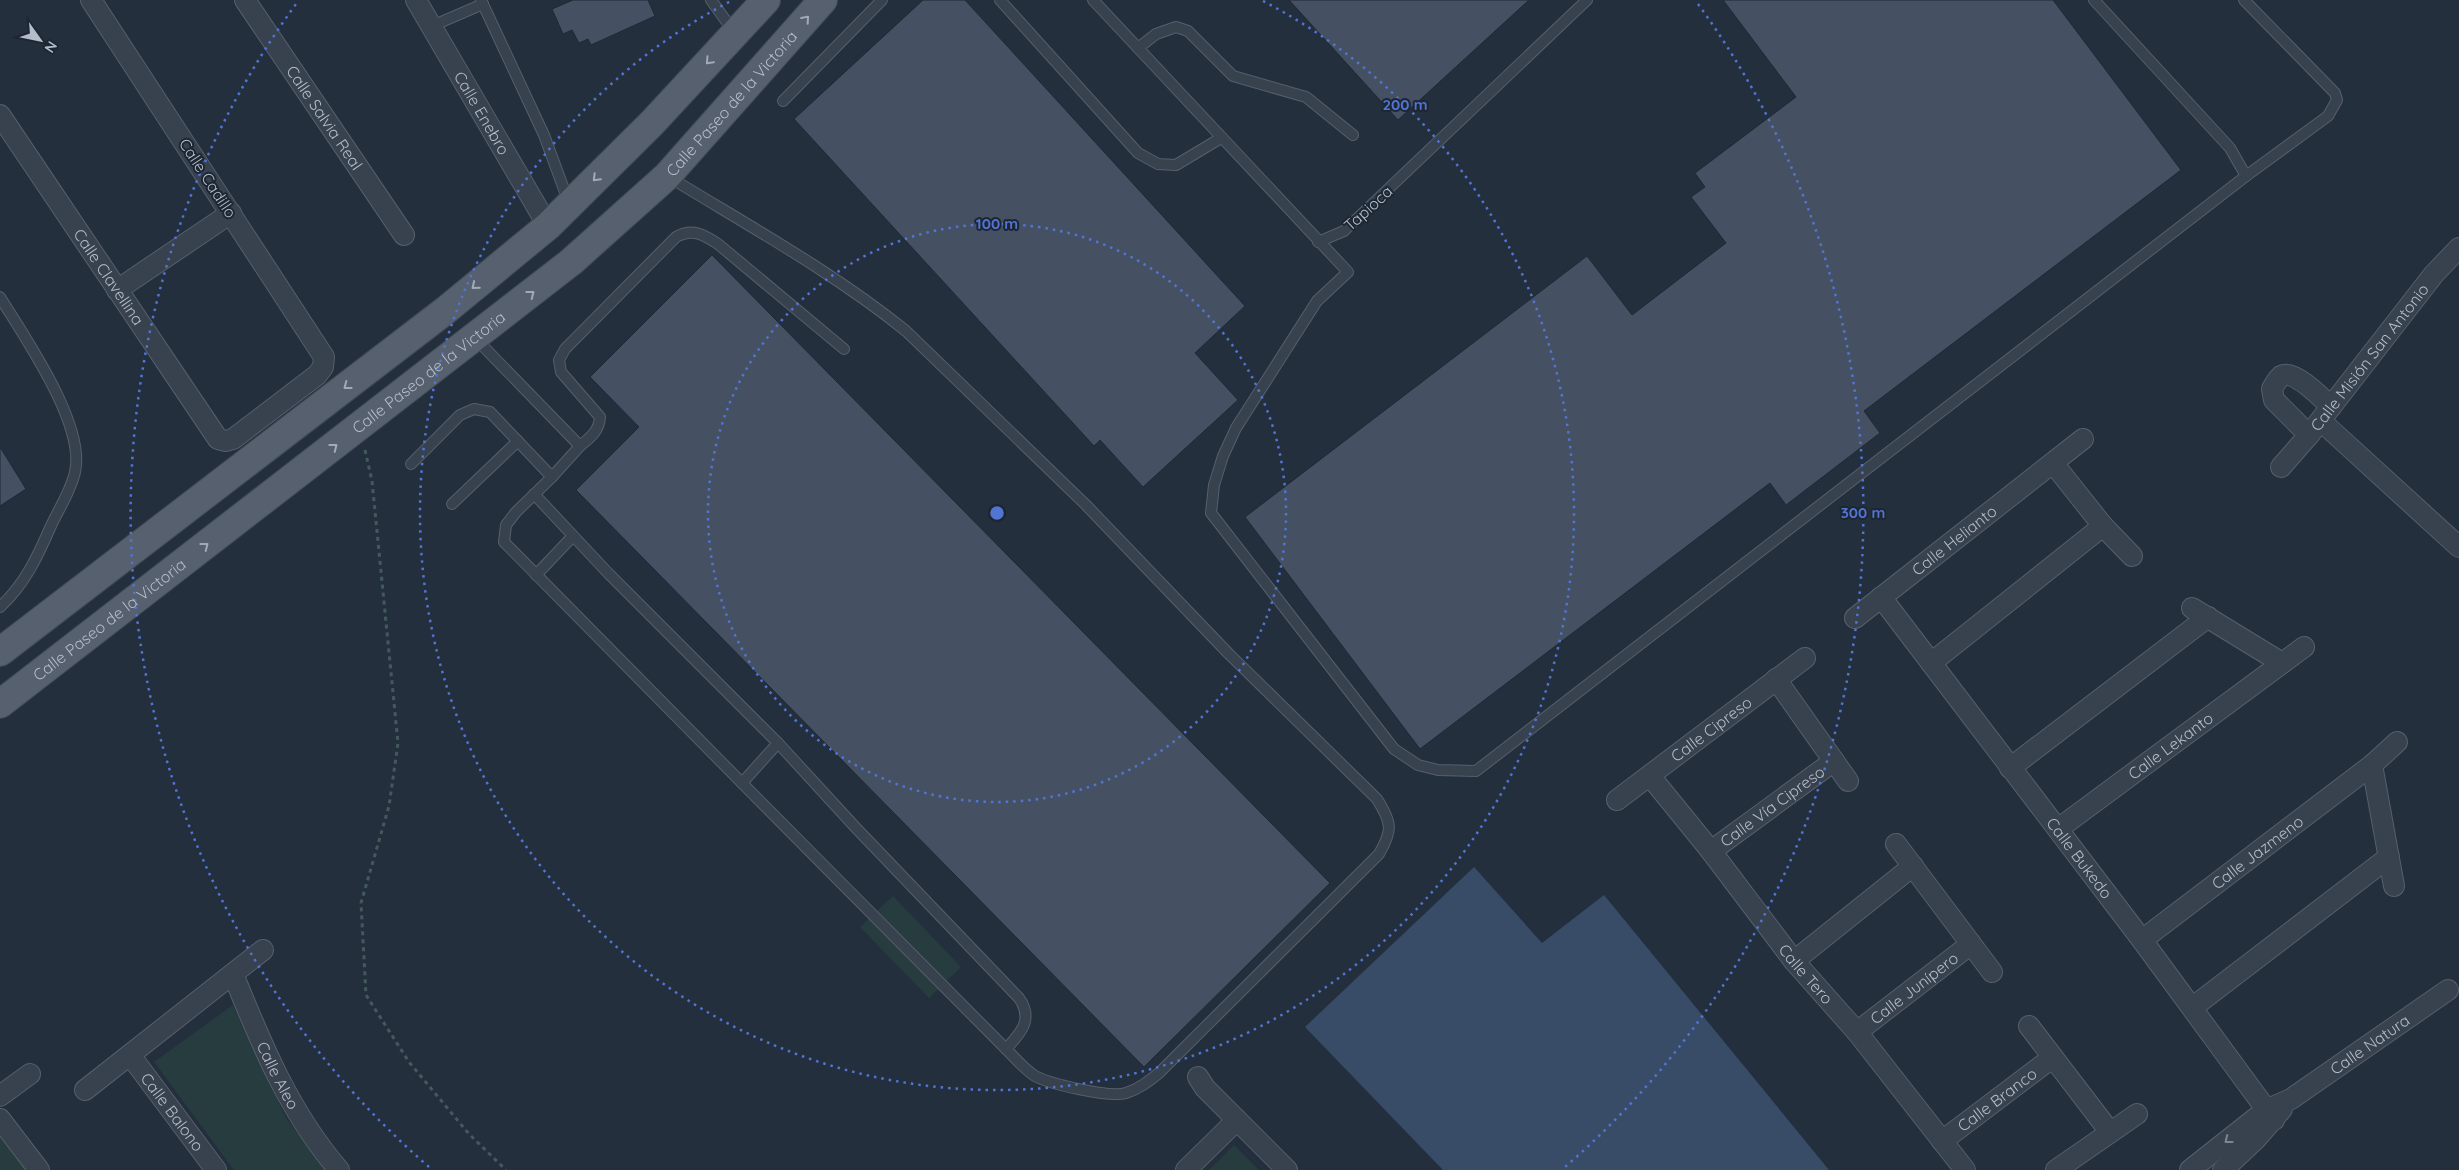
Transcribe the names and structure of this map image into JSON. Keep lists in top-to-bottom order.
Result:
{
  "streets": {
    "main road": ["Calle Paseo de la Victoria"],
    "street": [
      "Calle Enebro",
      "Calle Salvia Real",
      "Calle Cadillo",
      "Calle Clavellina",
      "Calle Misión San Antonio",
      "Calle Helianto",
      "Calle Cipreso",
      "Calle Lekanto",
      "Calle Vía Cipreso",
      "Calle Jazmeno",
      "Calle Bukedo",
      "Calle Tero",
      "Calle Junípero",
      "Calle Natura",
      "Calle Aleo",
      "Calle Branco",
      "Calle Balono"
    ],
    "lane": ["Tapioca"]
  },
  "crossings": [
    ["Calle Cadillo", "Calle Clavellina"],
    ["Calle Helianto", "Calle Bukedo"],
    ["Calle Cipreso", "Calle Vía Cipreso"],
    ["Calle Cipreso", "Calle Tero"],
    ["Calle Lekanto", "Calle Bukedo"],
    ["Calle Vía Cipreso", "Calle Tero"],
    ["Calle Jazmeno", "Calle Bukedo"],
    ["Calle Bukedo", "Calle Natura"],
    ["Calle Tero", "Calle Junípero"],
    ["Calle Tero", "Calle Branco"]
  ],
  "north": "bottom right",
  "rings": ["200 m", "100 m", "300 m"]
}
